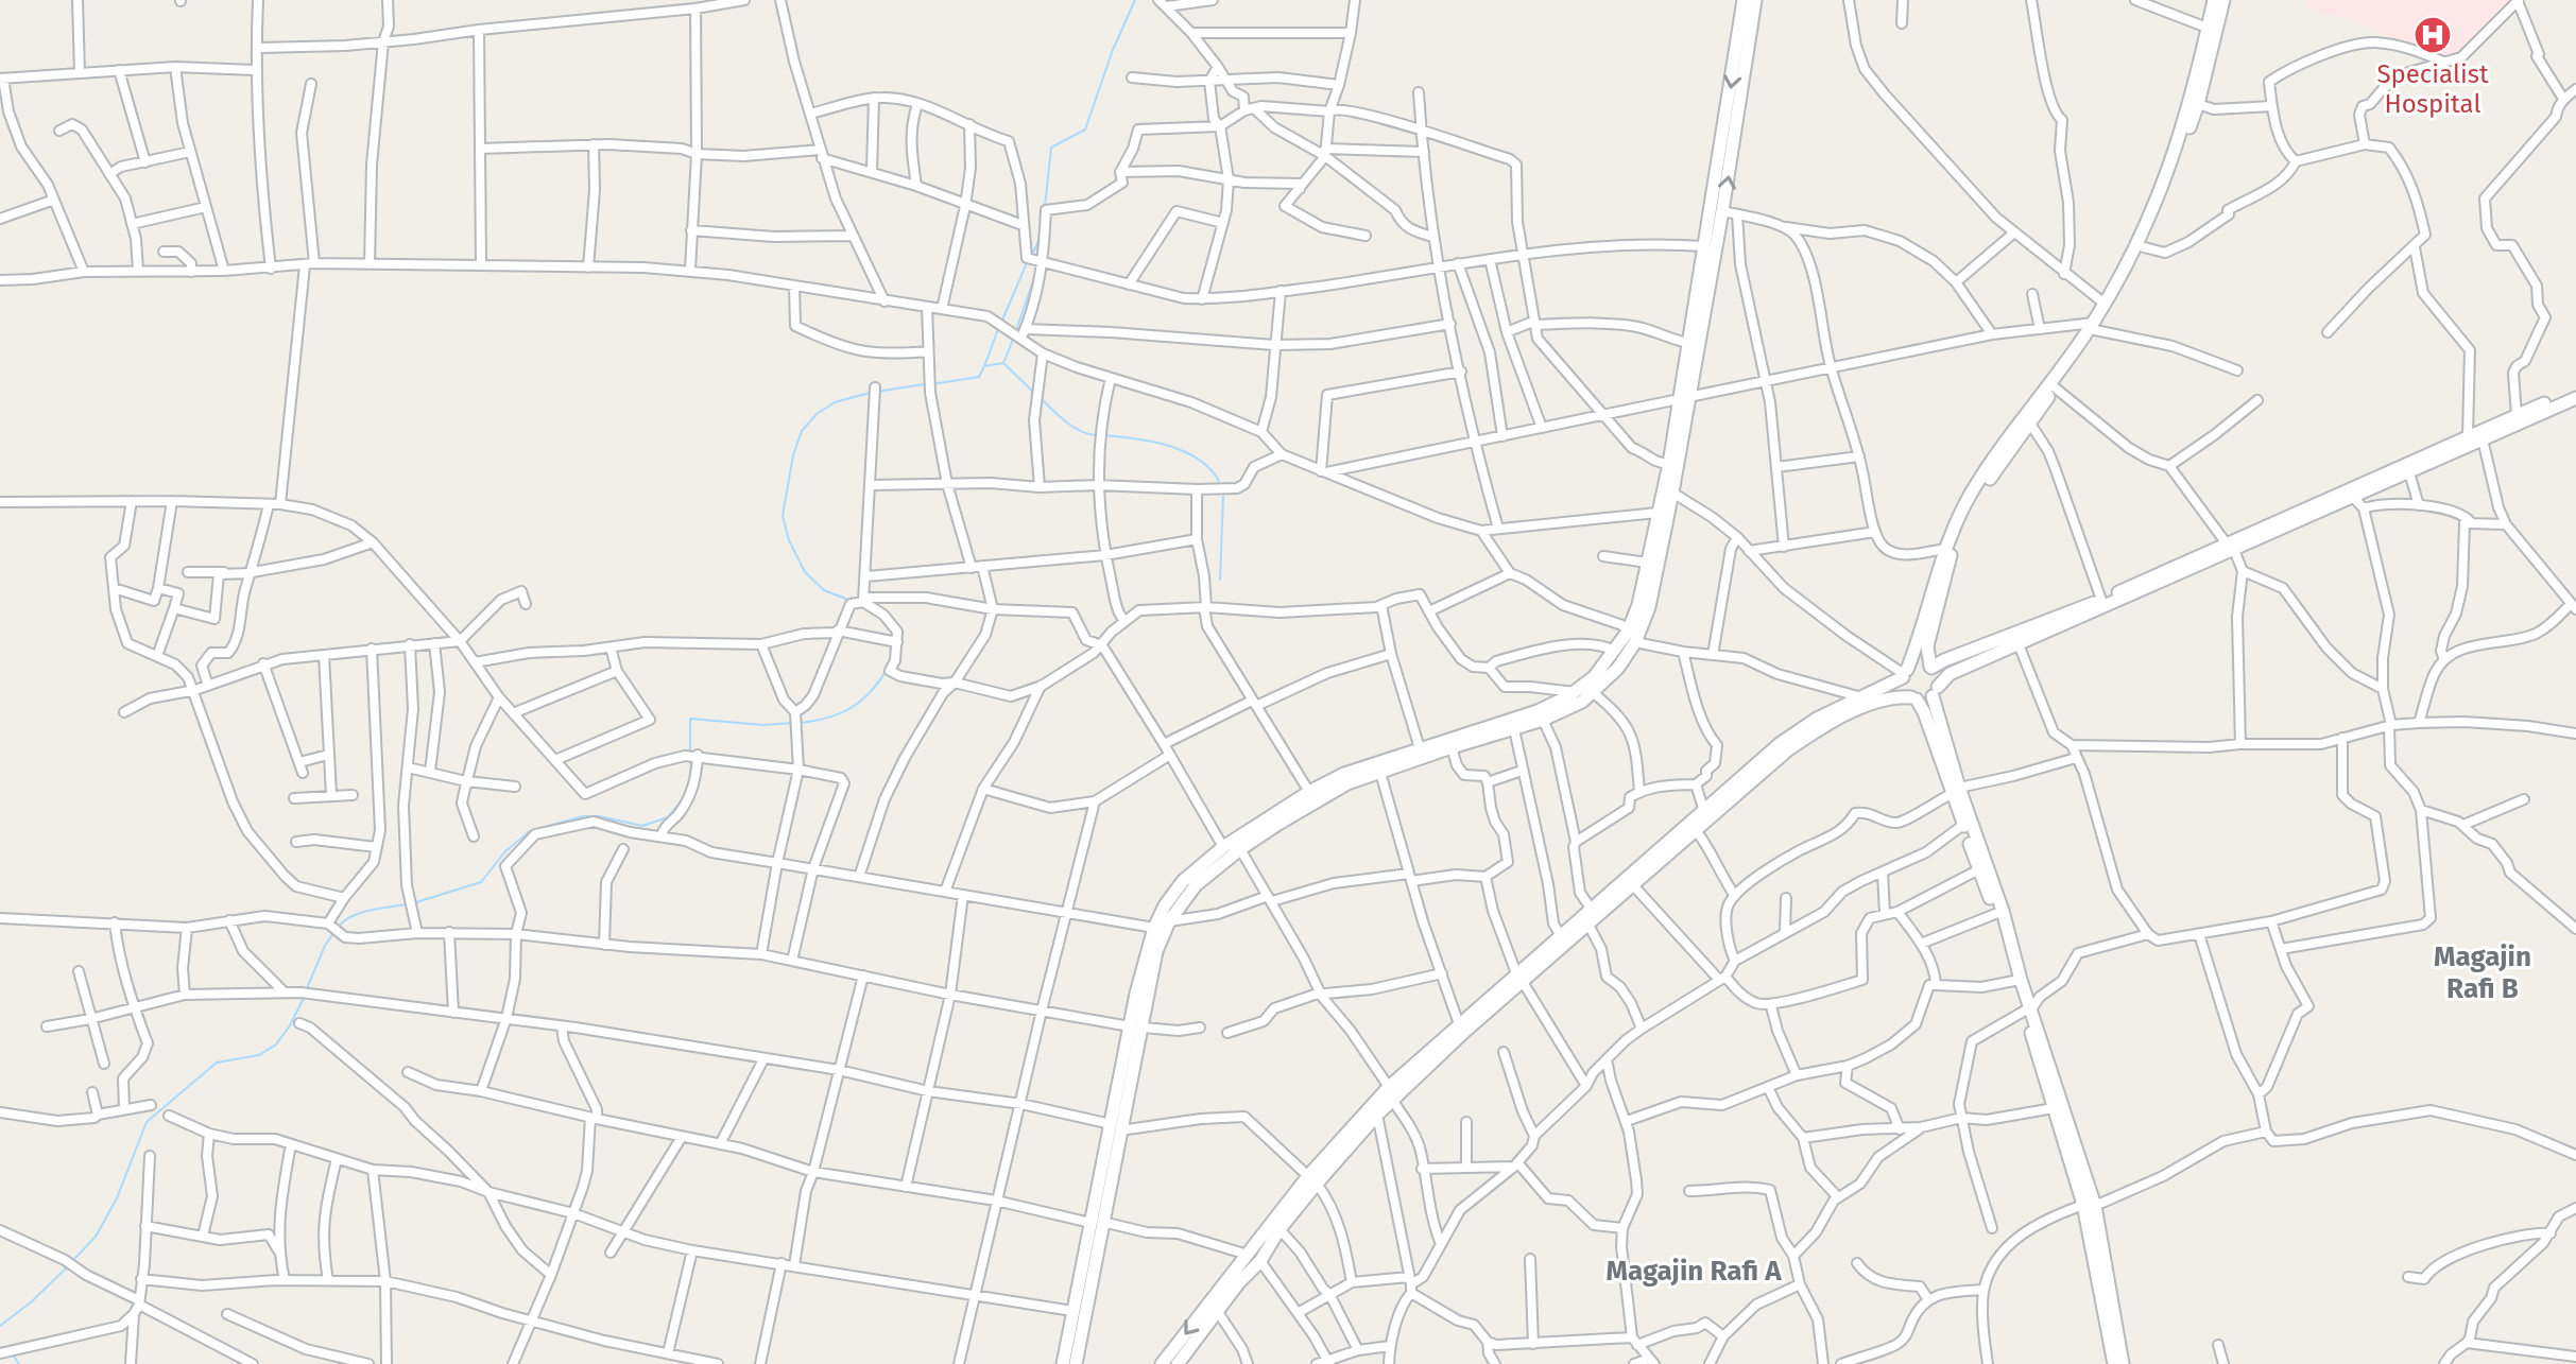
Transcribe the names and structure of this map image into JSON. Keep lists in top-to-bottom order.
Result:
{
  "districts": ["Magajin Rafi B", "Magajin Rafi A"],
  "places": {
    "hospital": ["Specialist Hospital"]
  }
}
